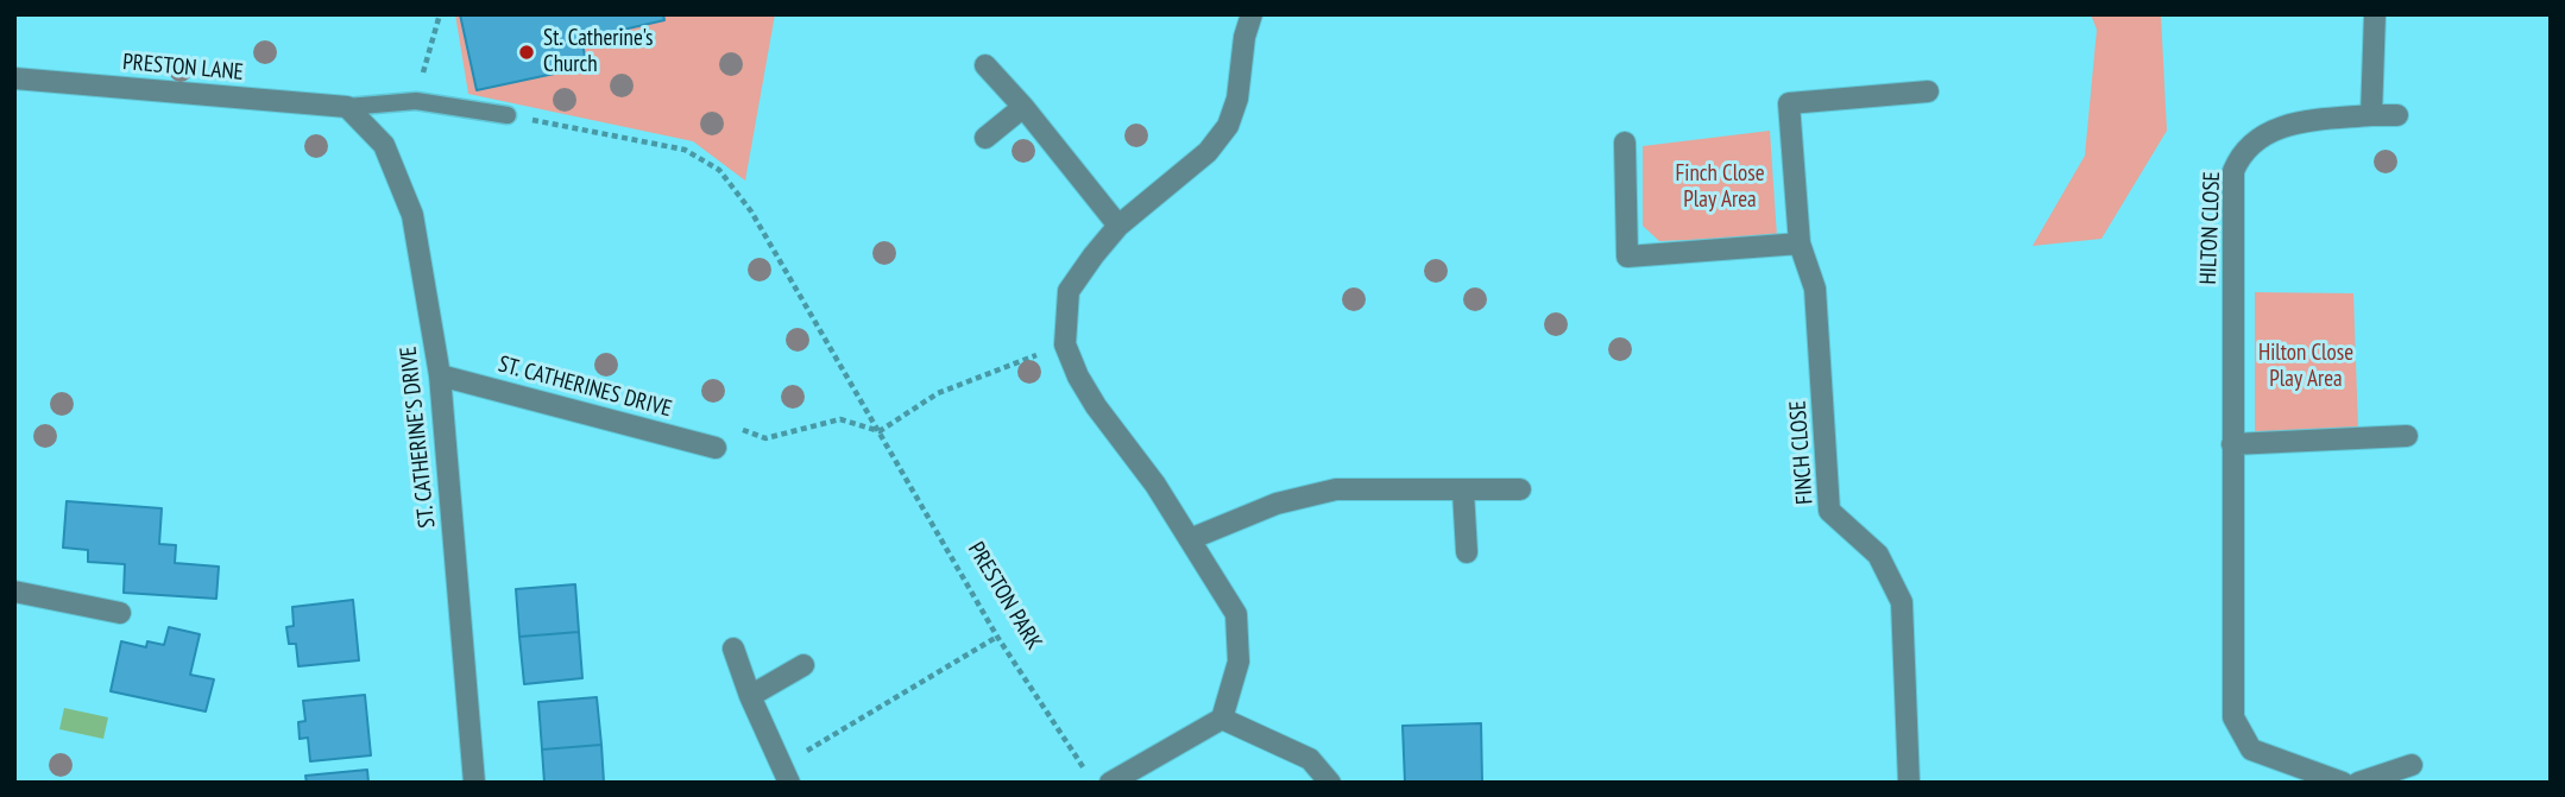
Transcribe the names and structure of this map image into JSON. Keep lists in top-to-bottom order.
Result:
{
  "streets": {
    "street": [
      "PRESTON LANE",
      "HILTON CLOSE",
      "ST. CATHERINES DRIVE",
      "ST. CATHERINE'S DRIVE",
      "FINCH CLOSE"
    ],
    "path": ["PRESTON PARK"]
  },
  "crossings": [
    ["PRESTON LANE", "ST. CATHERINE'S DRIVE"],
    ["ST. CATHERINES DRIVE", "ST. CATHERINE'S DRIVE"]
  ],
  "parks": ["Finch Close Play Area", "Hilton Close Play Area"],
  "places": ["St. Catherine's Church"]
}
